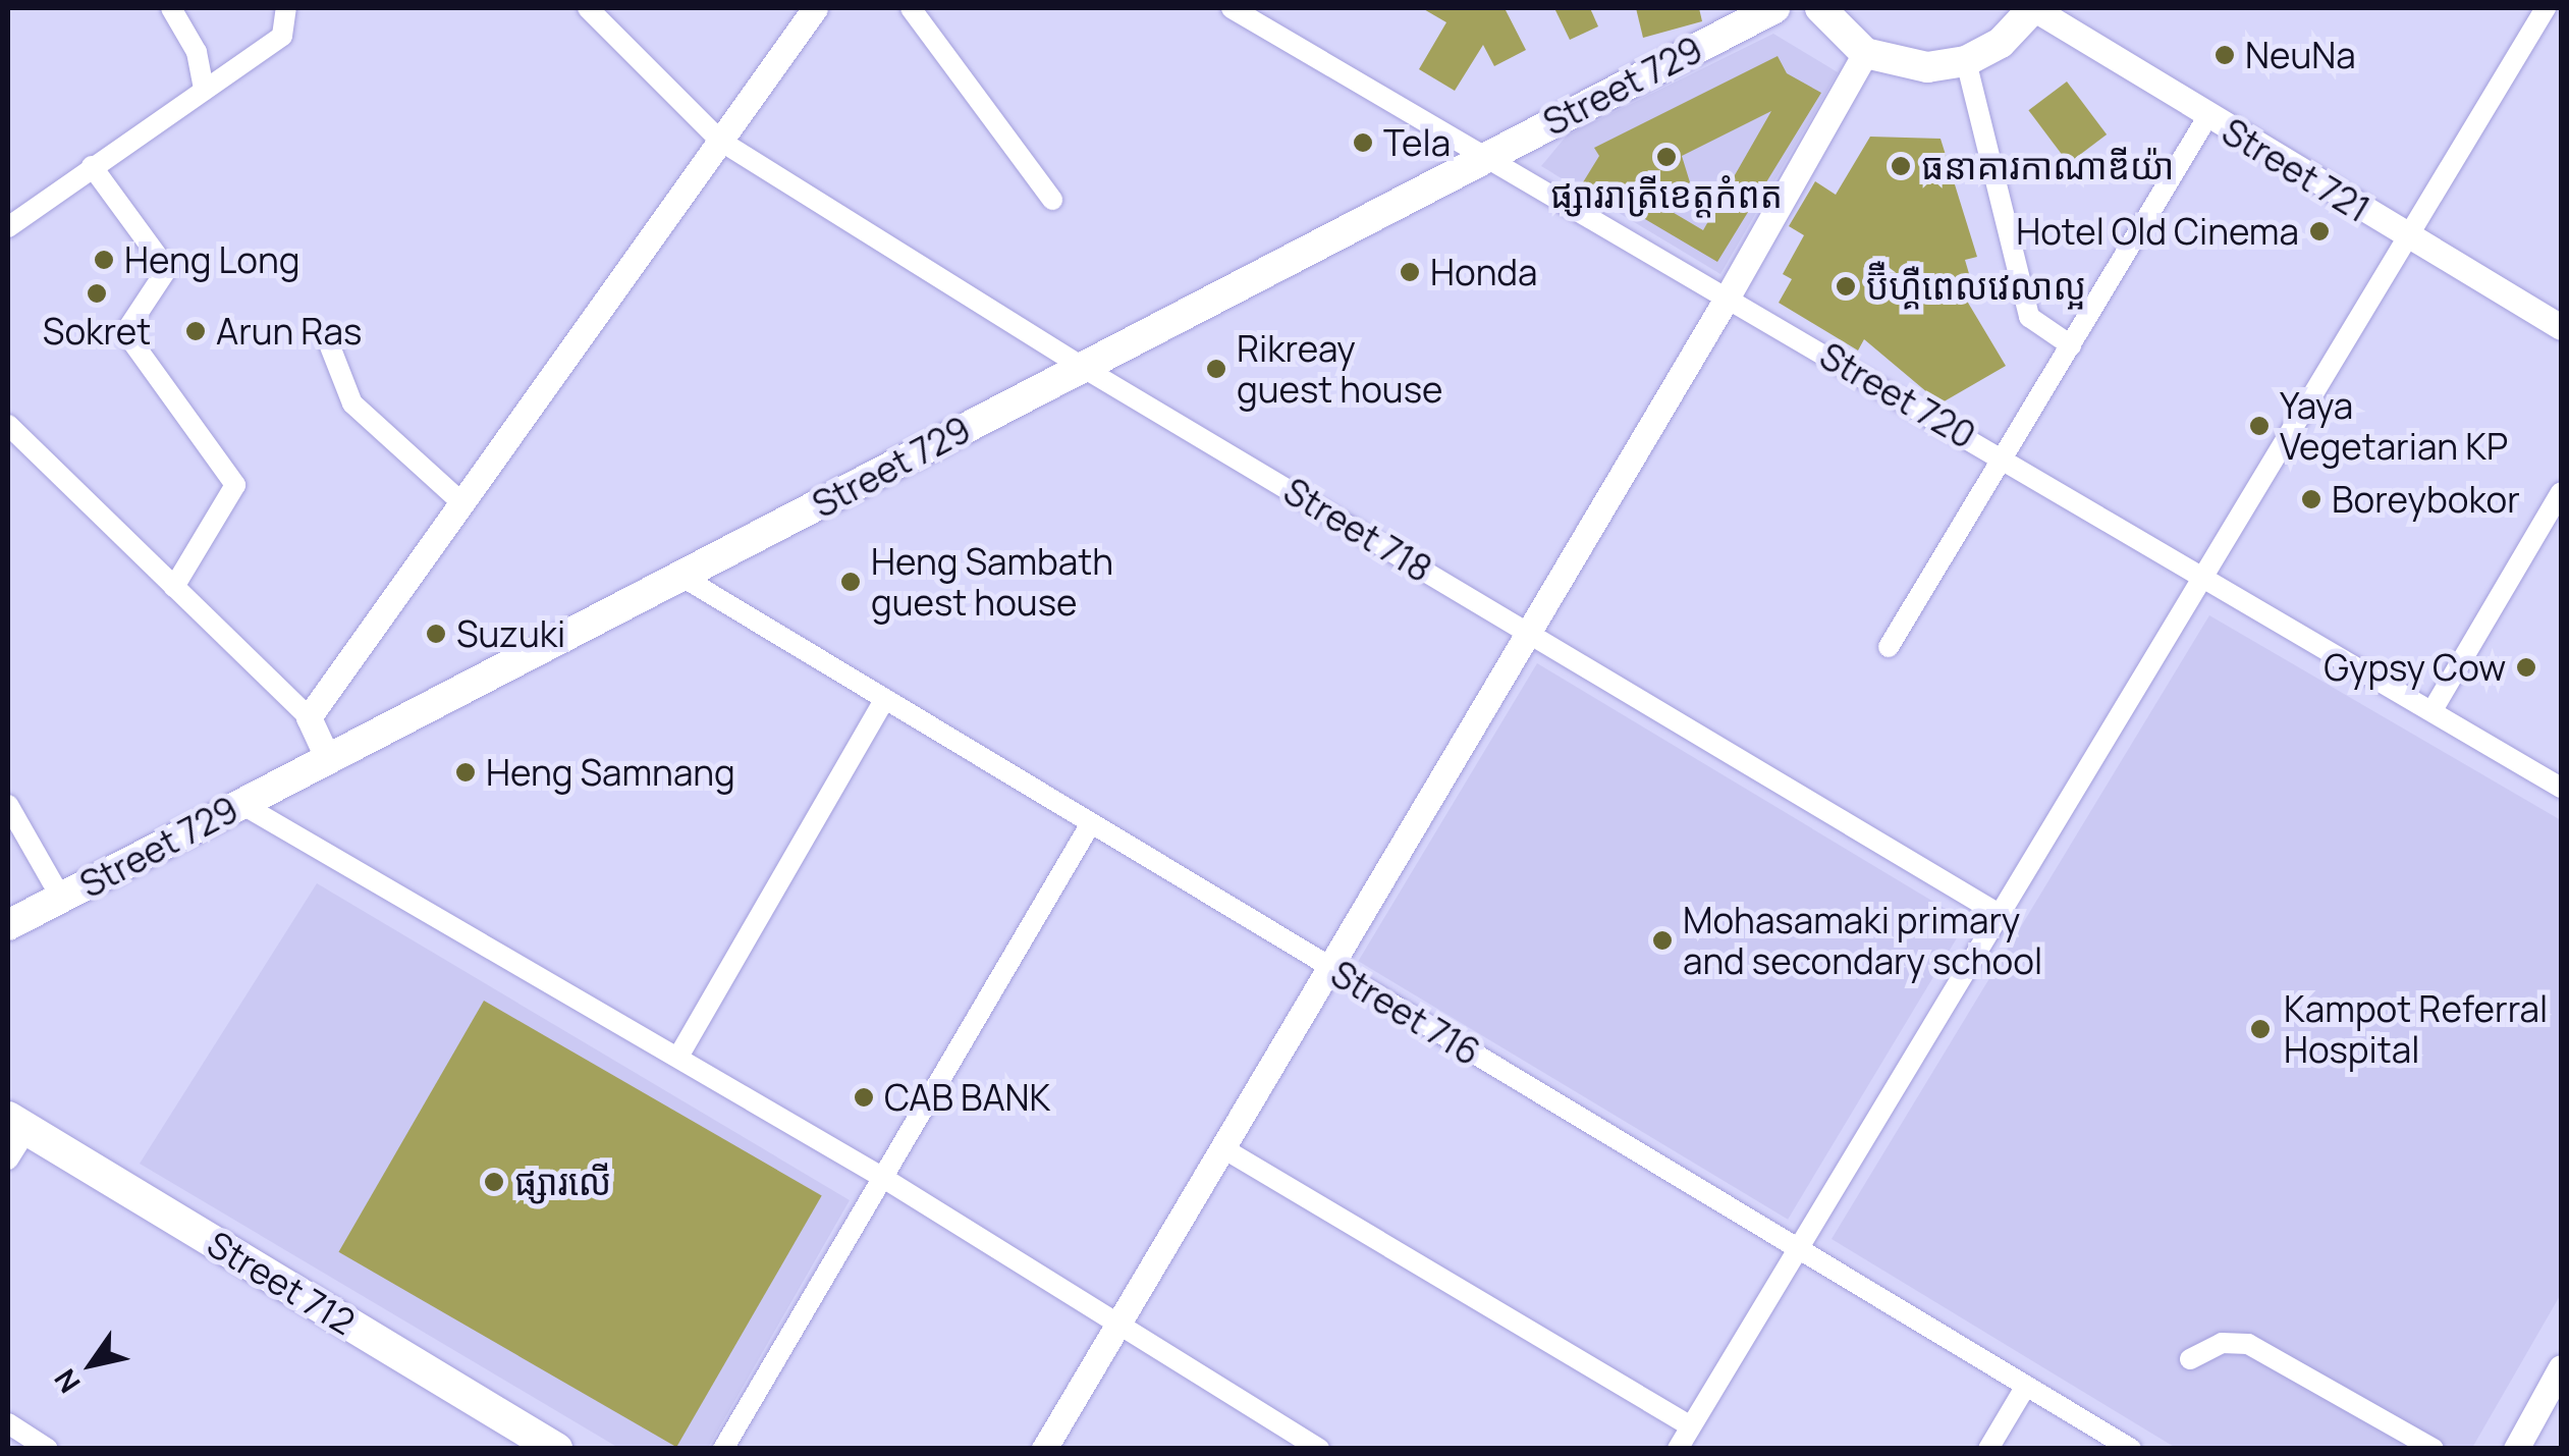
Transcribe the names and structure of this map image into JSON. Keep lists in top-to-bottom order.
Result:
{
  "streets": {
    "highway": ["Street 712"],
    "main road": ["Street 729"],
    "street": [
      "Street 721",
      "Street 720",
      "Street 718",
      "Street 716"
    ]
  },
  "crossings": [
    ["Street 729", "Street 720"],
    ["Street 729", "Street 718"],
    ["Street 729", "Street 716"]
  ],
  "places": [
    "NeuNa",
    "Tela",
    "ផ្សាររាត្រីខេត្តកំពត",
    "ធនាគារកាណាឌីយ៉ា",
    "Hotel Old Cinema",
    "Heng Long",
    "Honda",
    "ប៊ឺហ្គឺពេលវេលាល្អ",
    "Sokret",
    "Arun Ras",
    "Rikreay guest house",
    "Yaya Vegetarian KP",
    "Boreybokor",
    "Heng Sambath guest house",
    "Suzuki",
    "Gypsy Cow",
    "Heng Samnang",
    "Mohasamaki primary and secondary school",
    "Kampot Referral Hospital",
    "CAB BANK",
    "ផ្សារលើ"
  ],
  "north": "bottom left"
}
